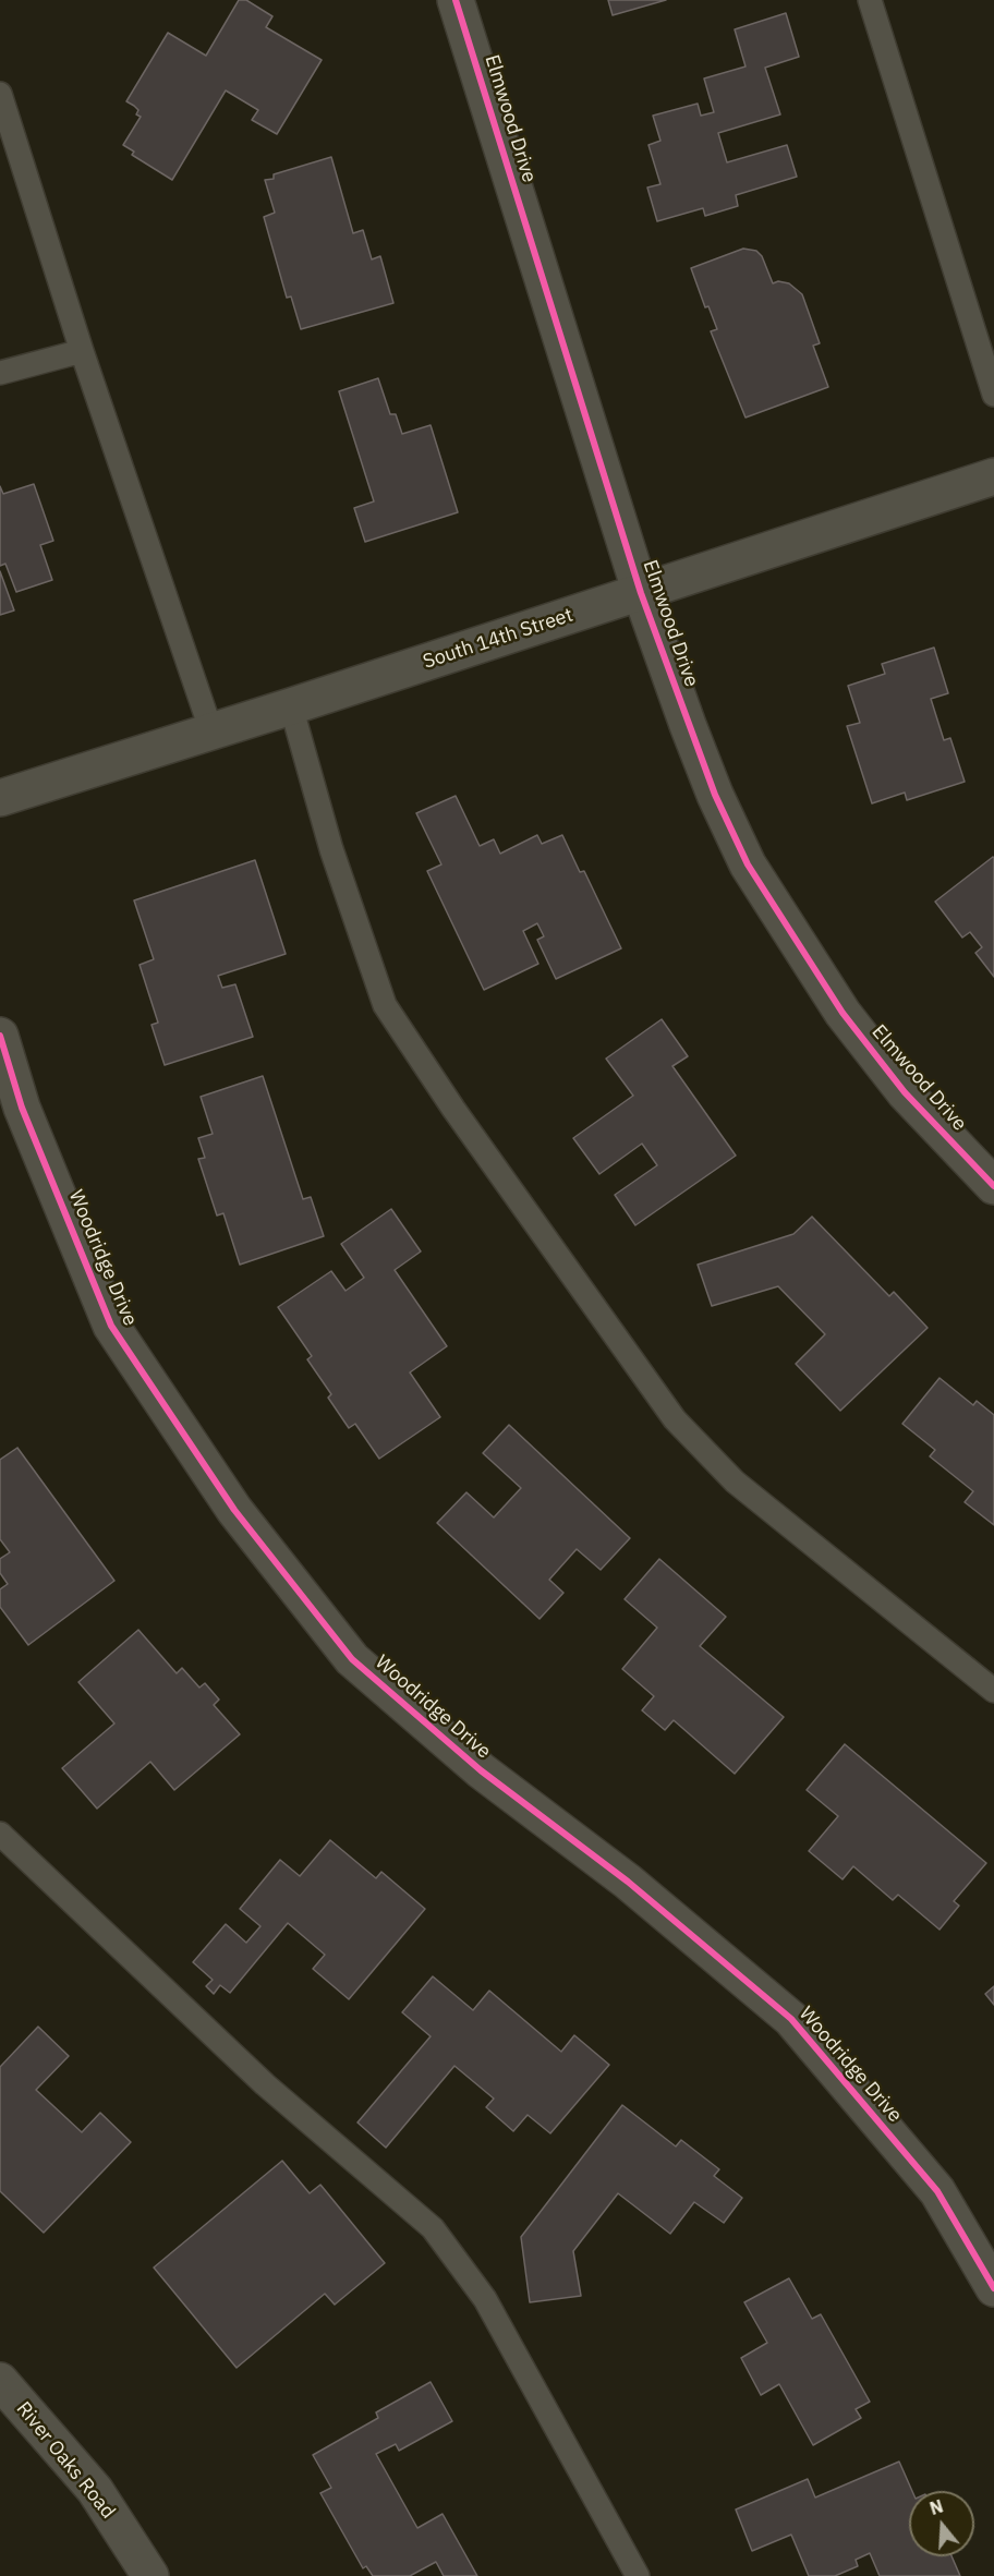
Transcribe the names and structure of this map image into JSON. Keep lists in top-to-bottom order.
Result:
{
  "streets": {
    "street": [
      "Elmwood Drive",
      "South 14th Street",
      "Woodridge Drive",
      "River Oaks Road"
    ]
  },
  "crossings": [
    ["Elmwood Drive", "South 14th Street"]
  ],
  "north": "top"
}
